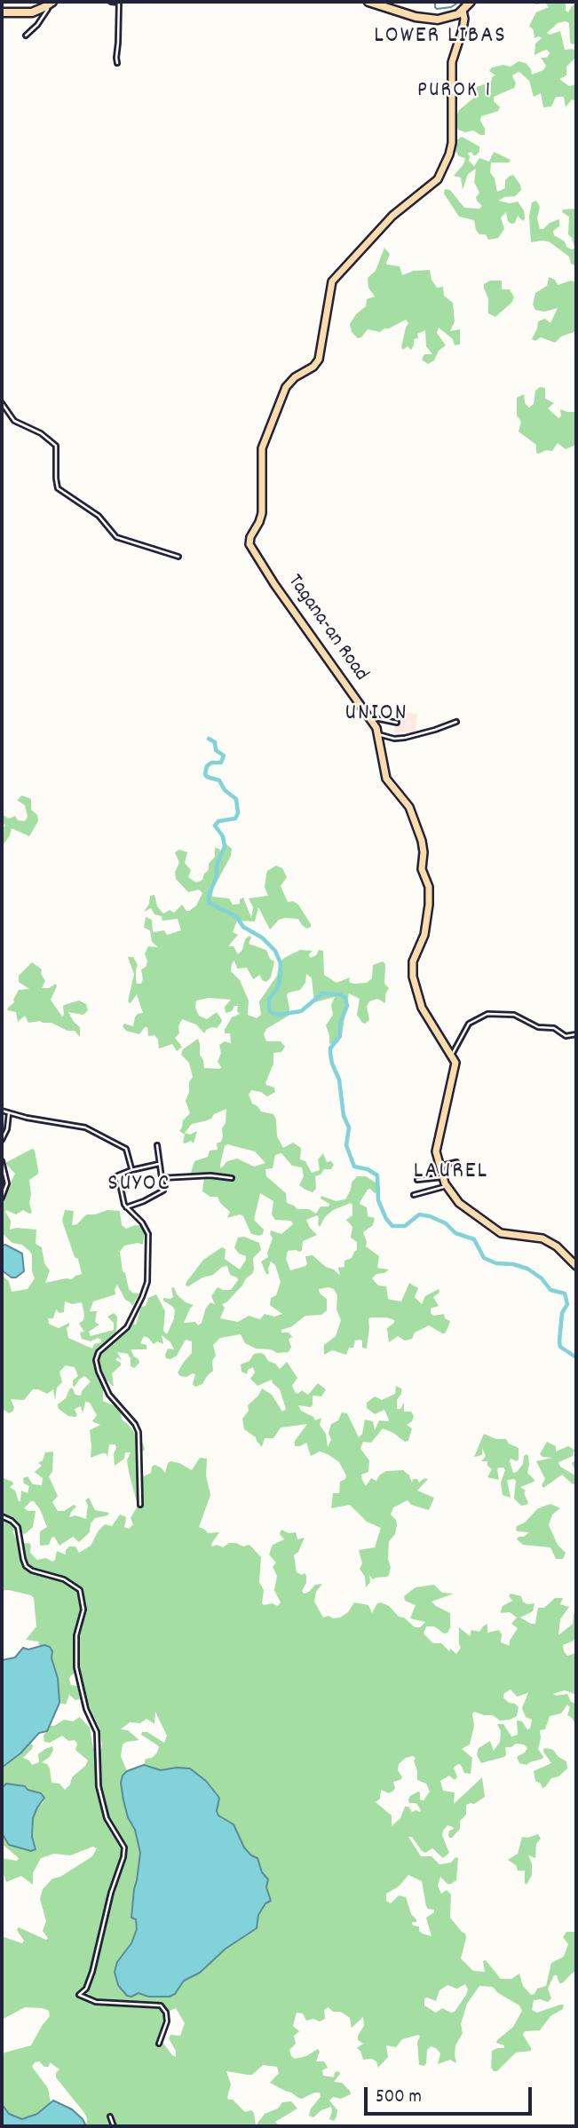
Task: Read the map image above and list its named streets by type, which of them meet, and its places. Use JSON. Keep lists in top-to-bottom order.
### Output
{
  "streets": {
    "main road": ["Tagana-an Road"]
  },
  "districts": [
    "LOWER LIBAS",
    "PUROK 1",
    "UNION",
    "LAUREL",
    "SUYOC"
  ],
  "scale_bar": "500 m"
}
